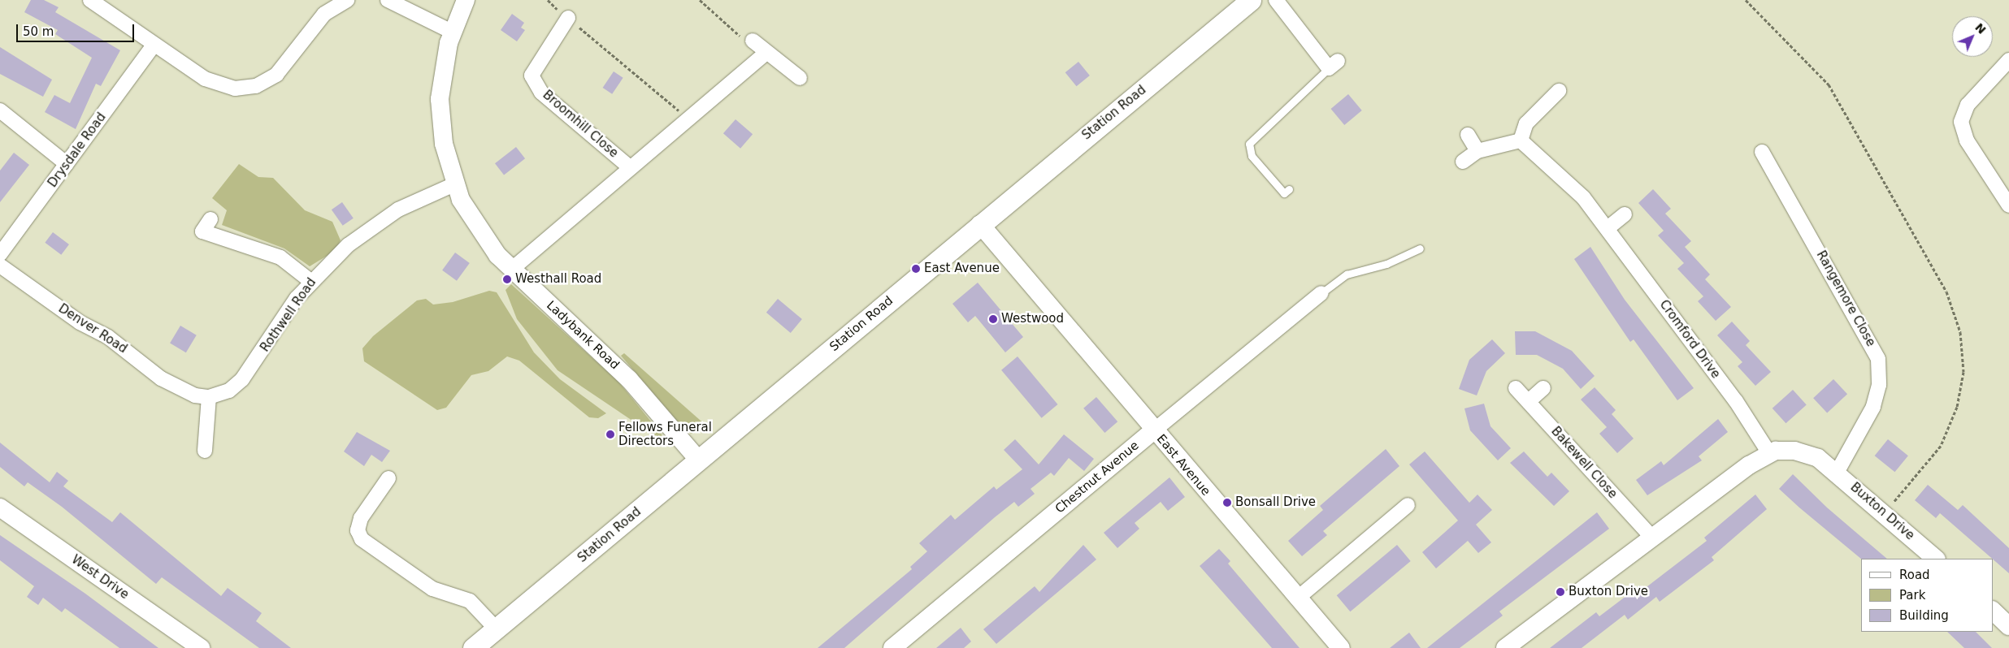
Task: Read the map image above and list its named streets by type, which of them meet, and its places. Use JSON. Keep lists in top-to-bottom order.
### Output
{
  "streets": {
    "main road": ["Station Road"],
    "street": [
      "Broomhill Close",
      "Drysdale Road",
      "Rangemore Close",
      "Rothwell Road",
      "Denver Road",
      "Ladybank Road",
      "Cromford Drive",
      "Bakewell Close",
      "East Avenue",
      "Chestnut Avenue",
      "Buxton Drive",
      "West Drive"
    ]
  },
  "crossings": [
    ["Station Road", "Ladybank Road"],
    ["Station Road", "East Avenue"],
    ["Rangemore Close", "Buxton Drive"],
    ["Rothwell Road", "Denver Road"],
    ["Rothwell Road", "Ladybank Road"],
    ["Cromford Drive", "Buxton Drive"],
    ["Bakewell Close", "Buxton Drive"],
    ["East Avenue", "Chestnut Avenue"]
  ],
  "places": [
    "East Avenue",
    "Westhall Road",
    "Westwood",
    "Fellows Funeral Directors",
    "Bonsall Drive",
    "Buxton Drive"
  ],
  "legend": ["Road", "Park", "Building"],
  "scale_bar": "50 m",
  "north": "top right"
}
